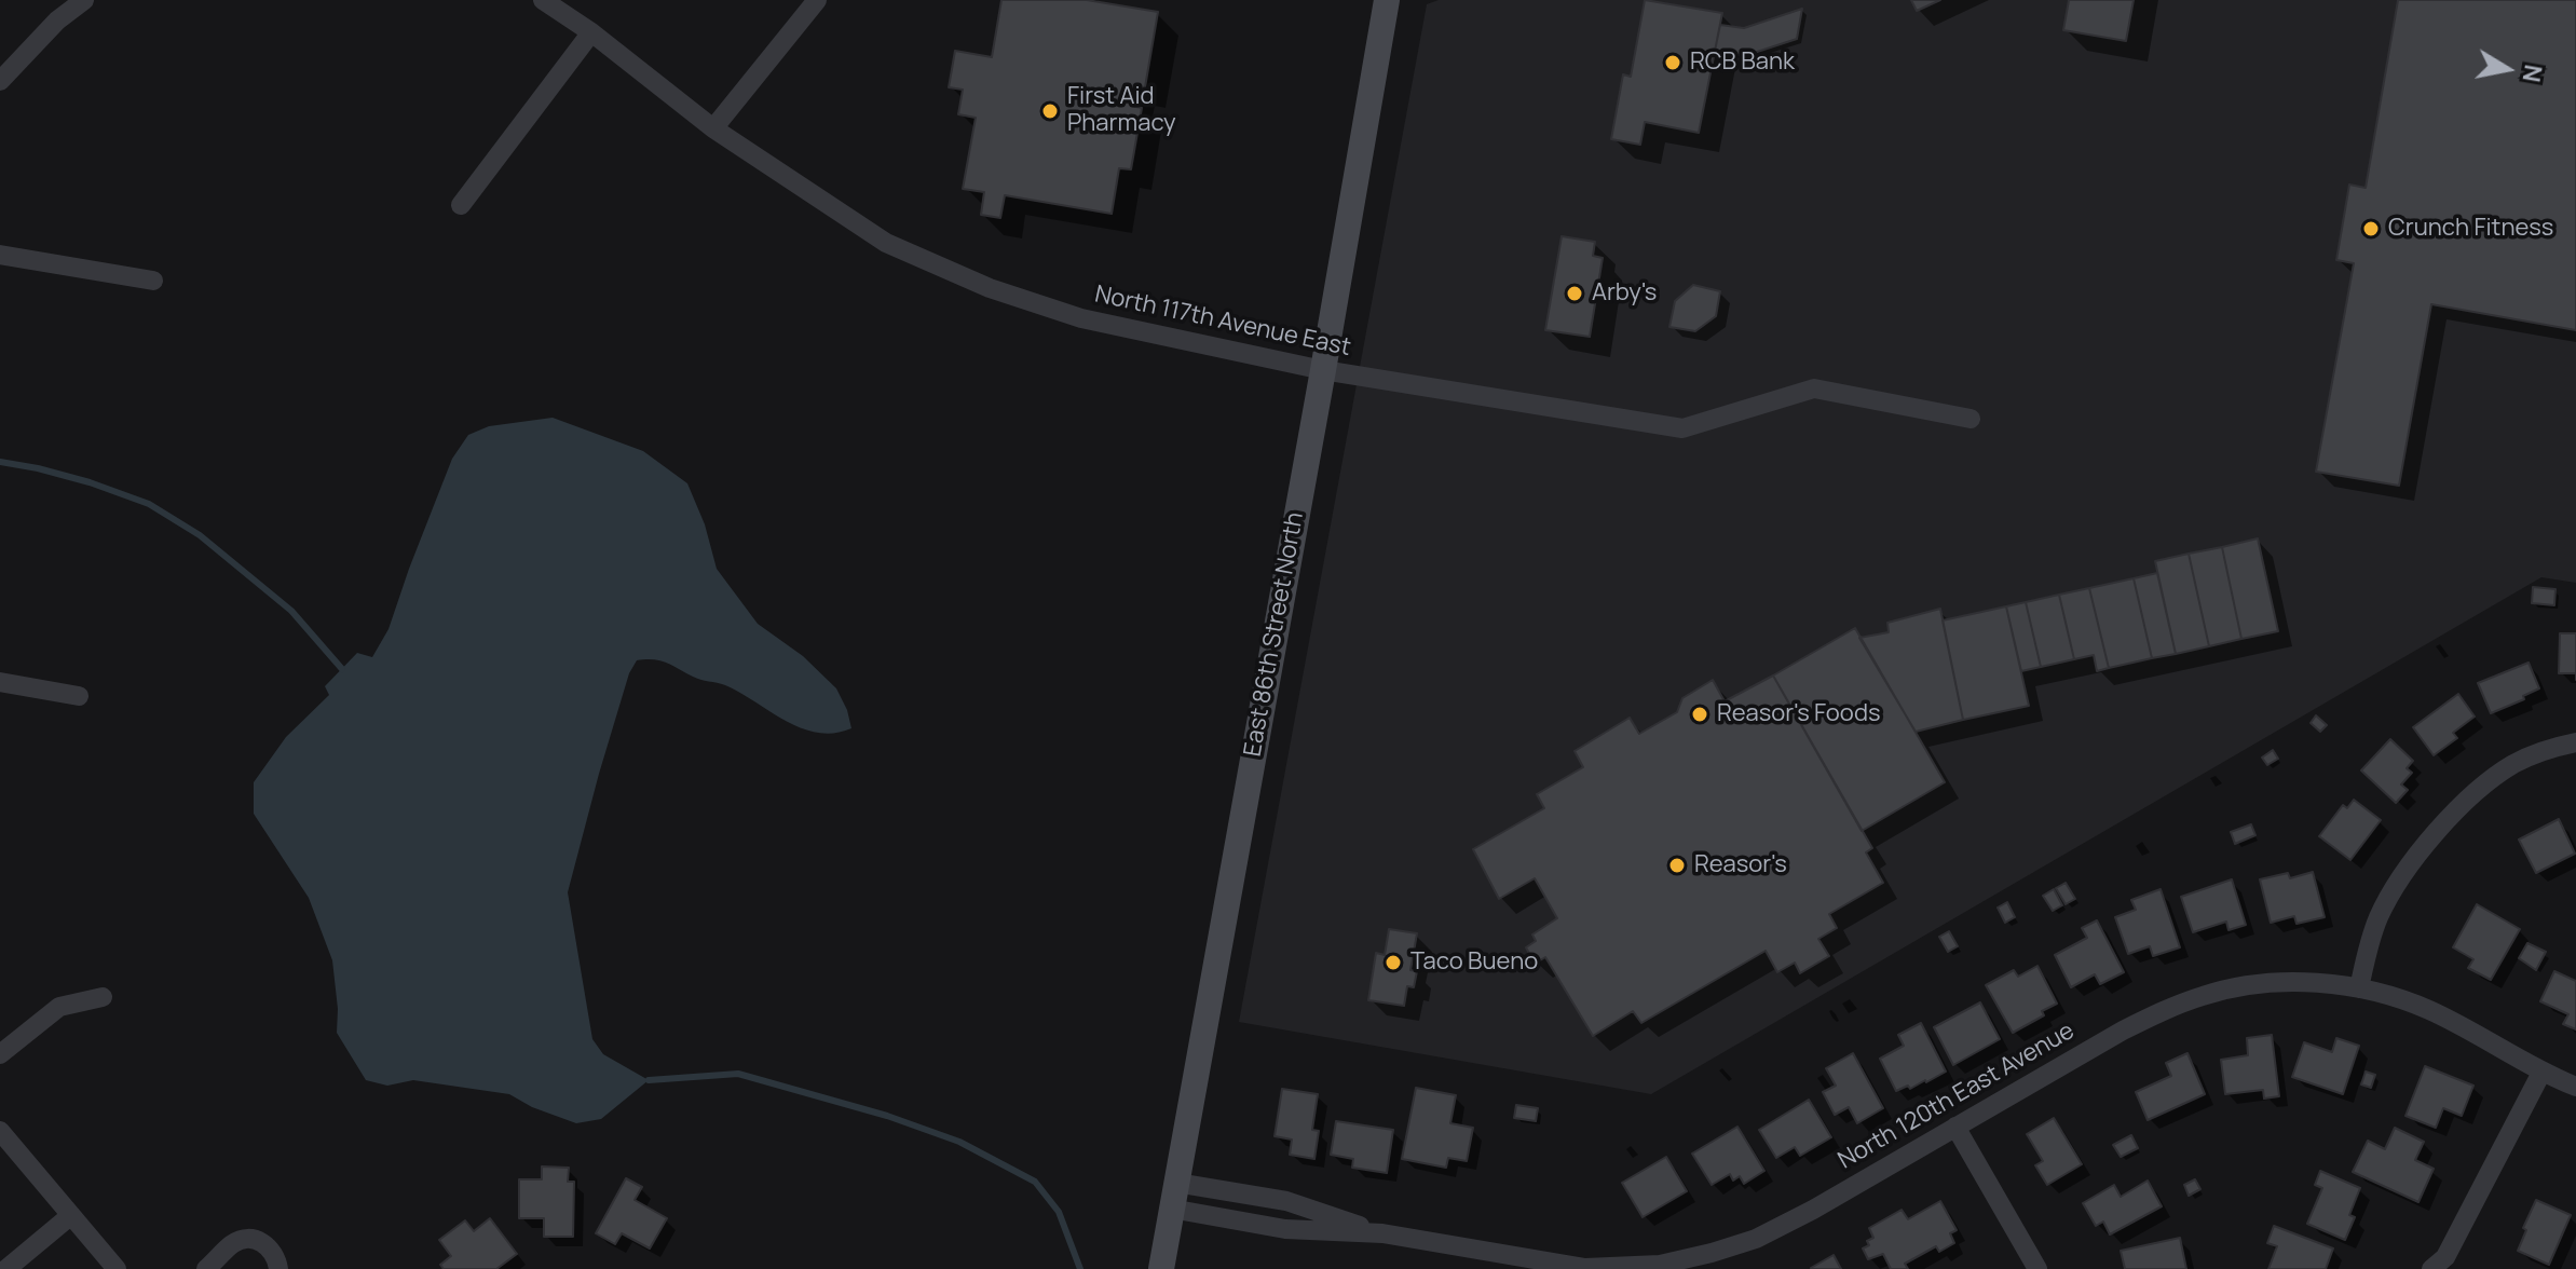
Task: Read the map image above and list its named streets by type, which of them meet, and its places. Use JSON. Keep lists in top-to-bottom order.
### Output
{
  "streets": {
    "main road": ["East 86th Street North"],
    "street": ["North 117th Avenue East", "North 120th East Avenue"]
  },
  "crossings": [
    ["North 117th Avenue East", "East 86th Street North"],
    ["East 86th Street North", "North 120th East Avenue"]
  ],
  "places": [
    "RCB Bank",
    "First Aid Pharmacy",
    "Crunch Fitness",
    "Arby's",
    "Reasor's Foods",
    "Reasor's",
    "Taco Bueno"
  ],
  "north": "right"
}
